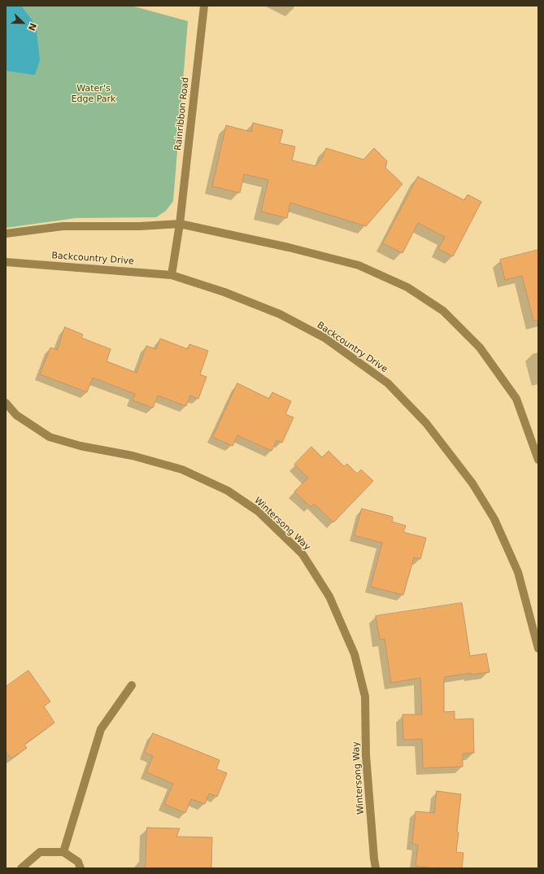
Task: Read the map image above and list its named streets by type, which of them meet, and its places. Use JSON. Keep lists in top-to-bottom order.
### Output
{
  "streets": {
    "street": ["Rainribbon Road", "Backcountry Drive", "Wintersong Way"]
  },
  "crossings": [
    ["Rainribbon Road", "Backcountry Drive"]
  ],
  "parks": ["Water's Edge Park"],
  "north": "bottom right"
}
